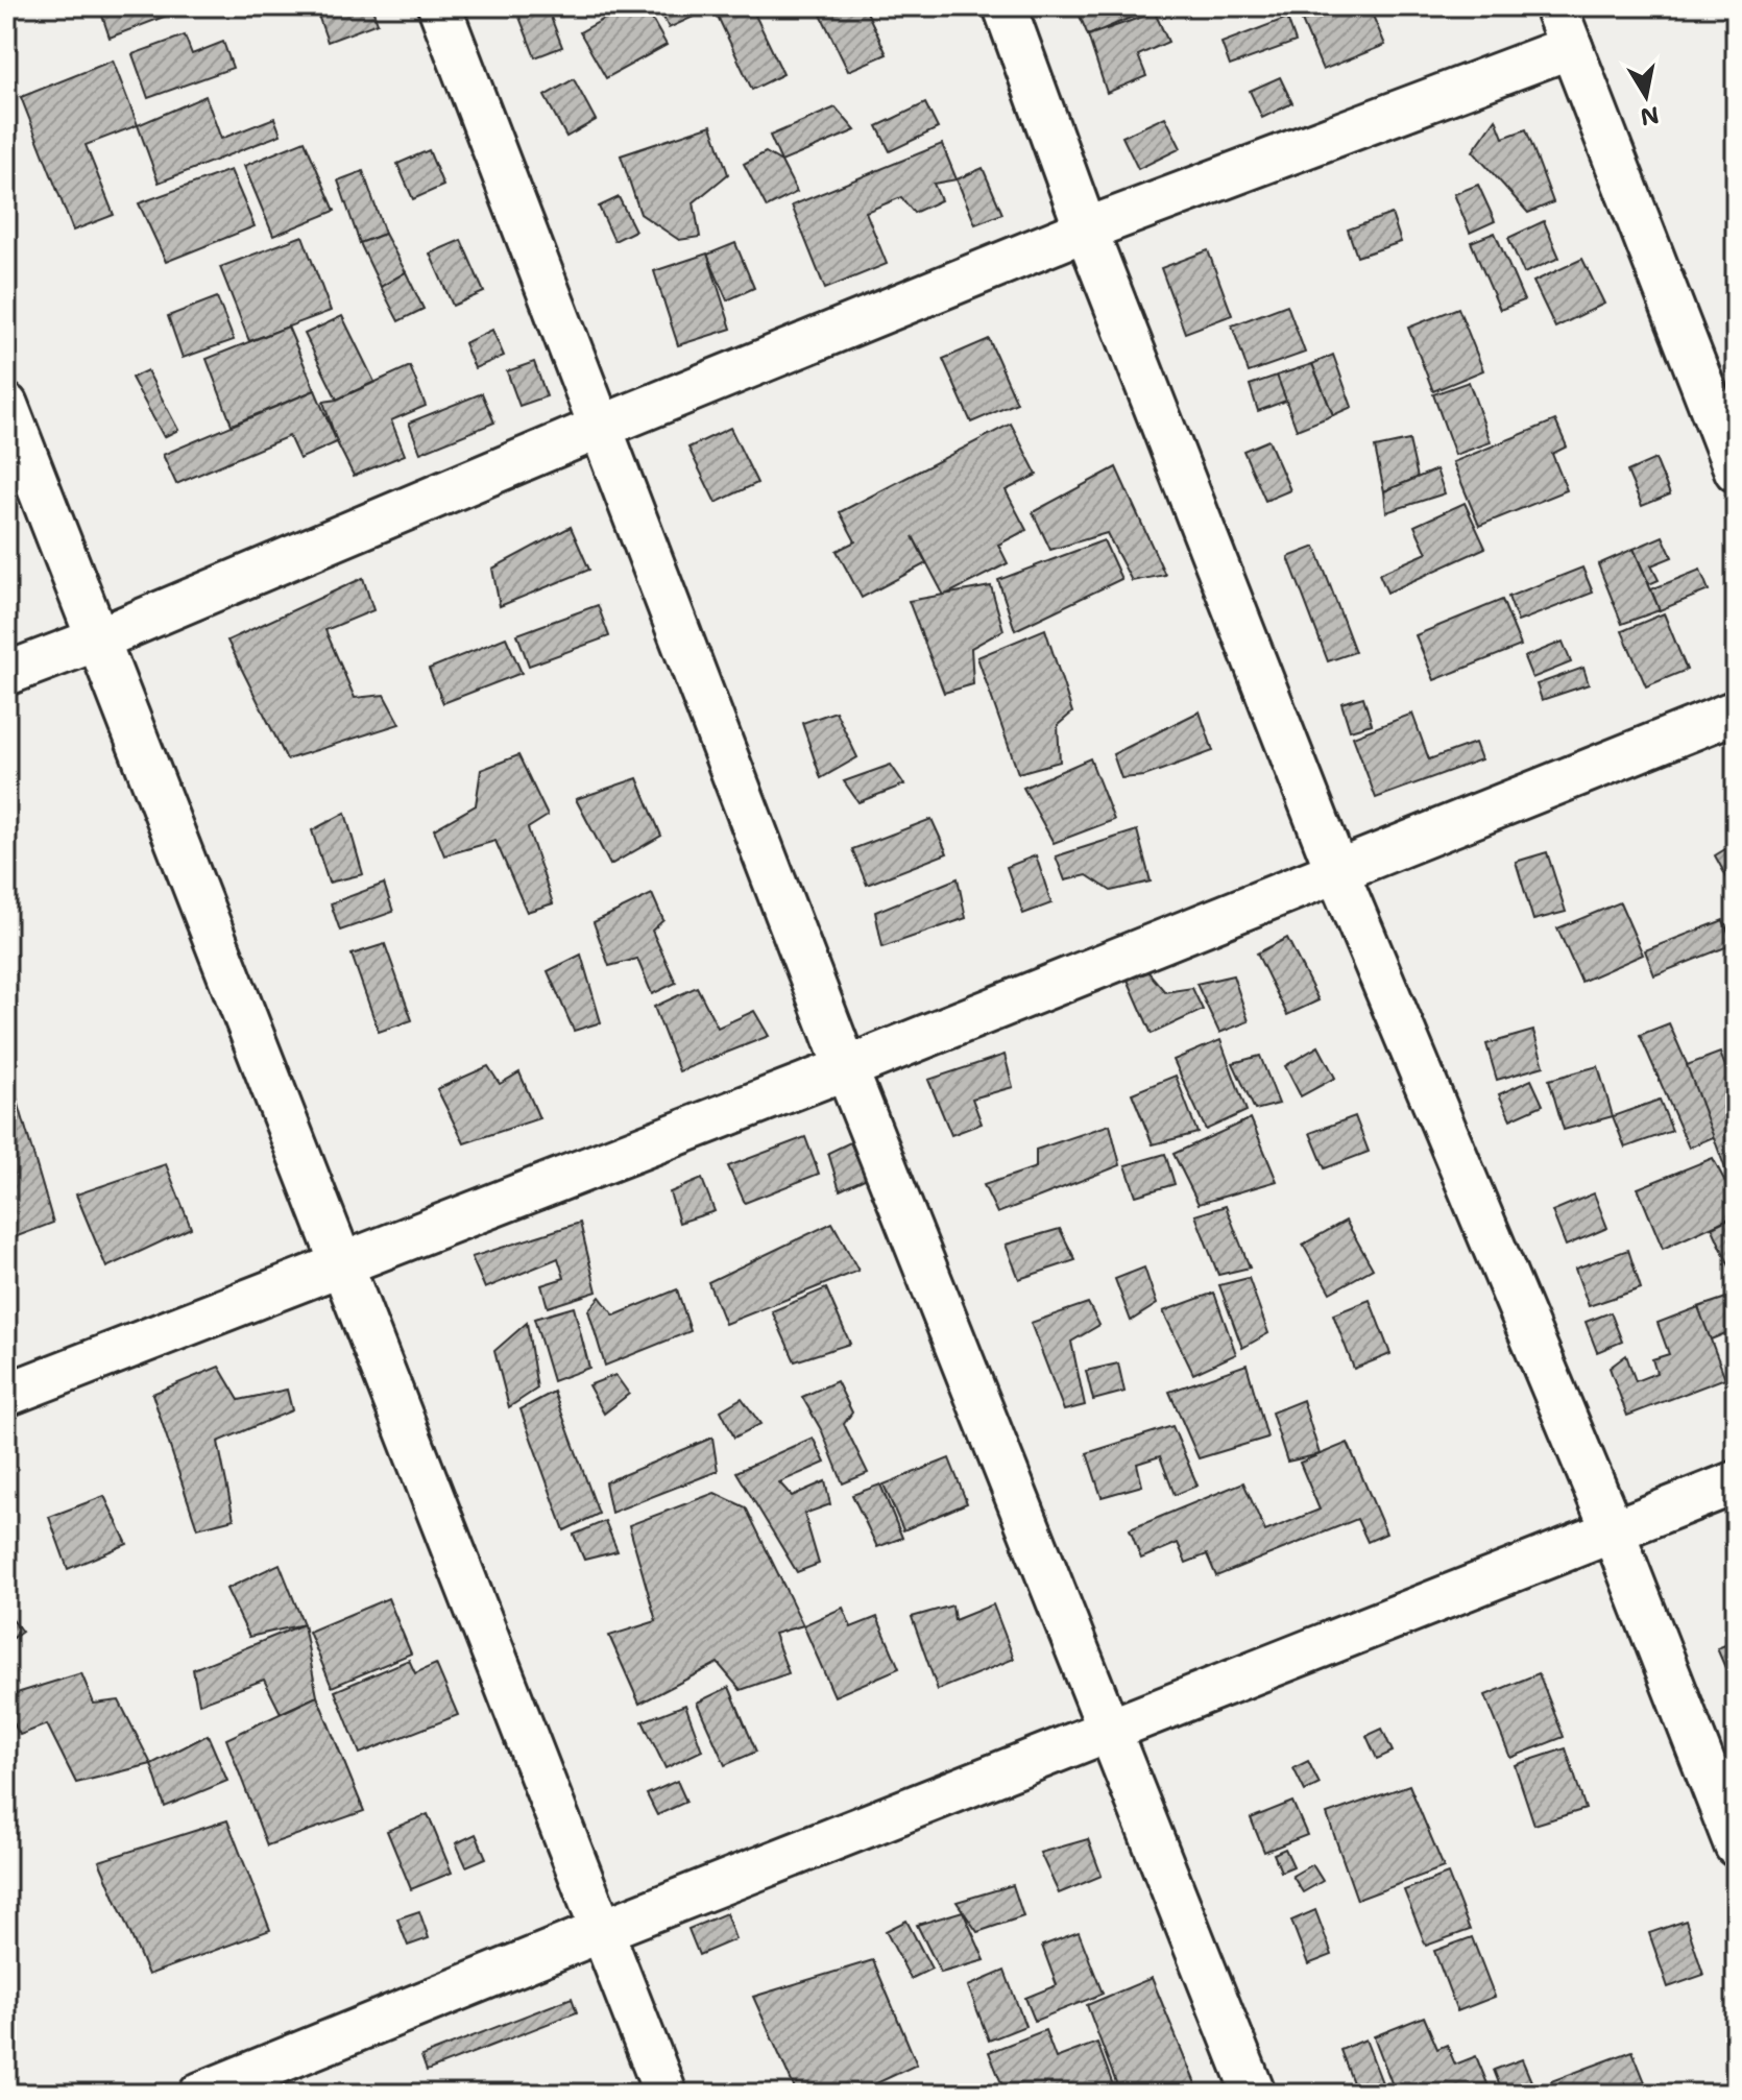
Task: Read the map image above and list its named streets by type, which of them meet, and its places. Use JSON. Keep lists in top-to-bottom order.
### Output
{
  "north": "bottom"
}
